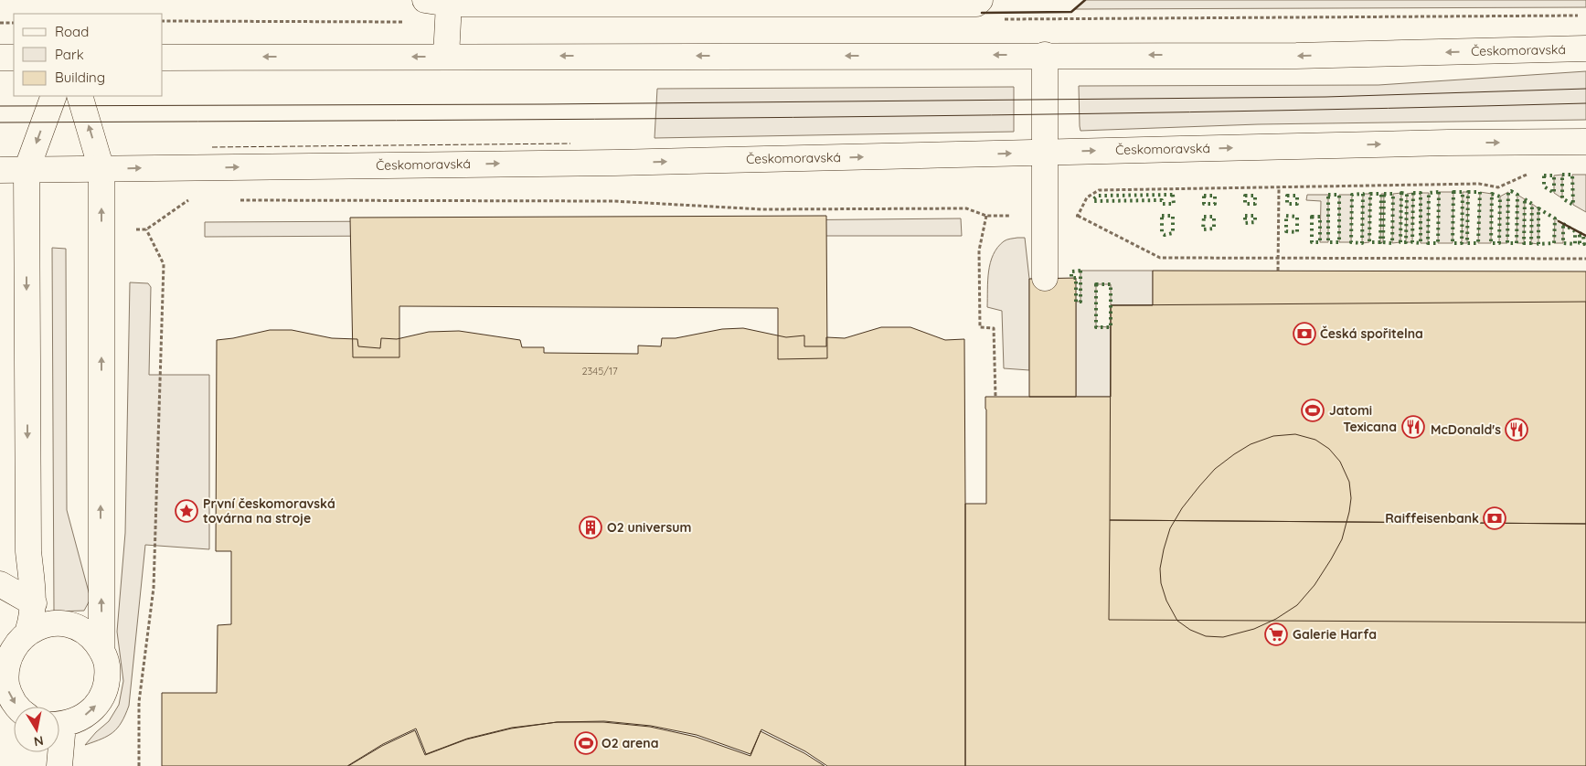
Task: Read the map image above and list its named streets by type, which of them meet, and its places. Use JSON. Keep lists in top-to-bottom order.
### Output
{
  "streets": {
    "main road": ["Českomoravská"]
  },
  "places": {
    "bank": ["Česká spořitelna", "Raiffeisenbank"],
    "sports": ["Jatomi", "O2 arena"],
    "restaurant": ["Texicana", "McDonald's"],
    "place": ["První českomoravská továrna na stroje"],
    "building": ["O2 universum"],
    "supermarket": ["Galerie Harfa"]
  },
  "house_numbers": ["2345/17"],
  "legend": ["Road", "Park", "Building"],
  "north": "bottom"
}
